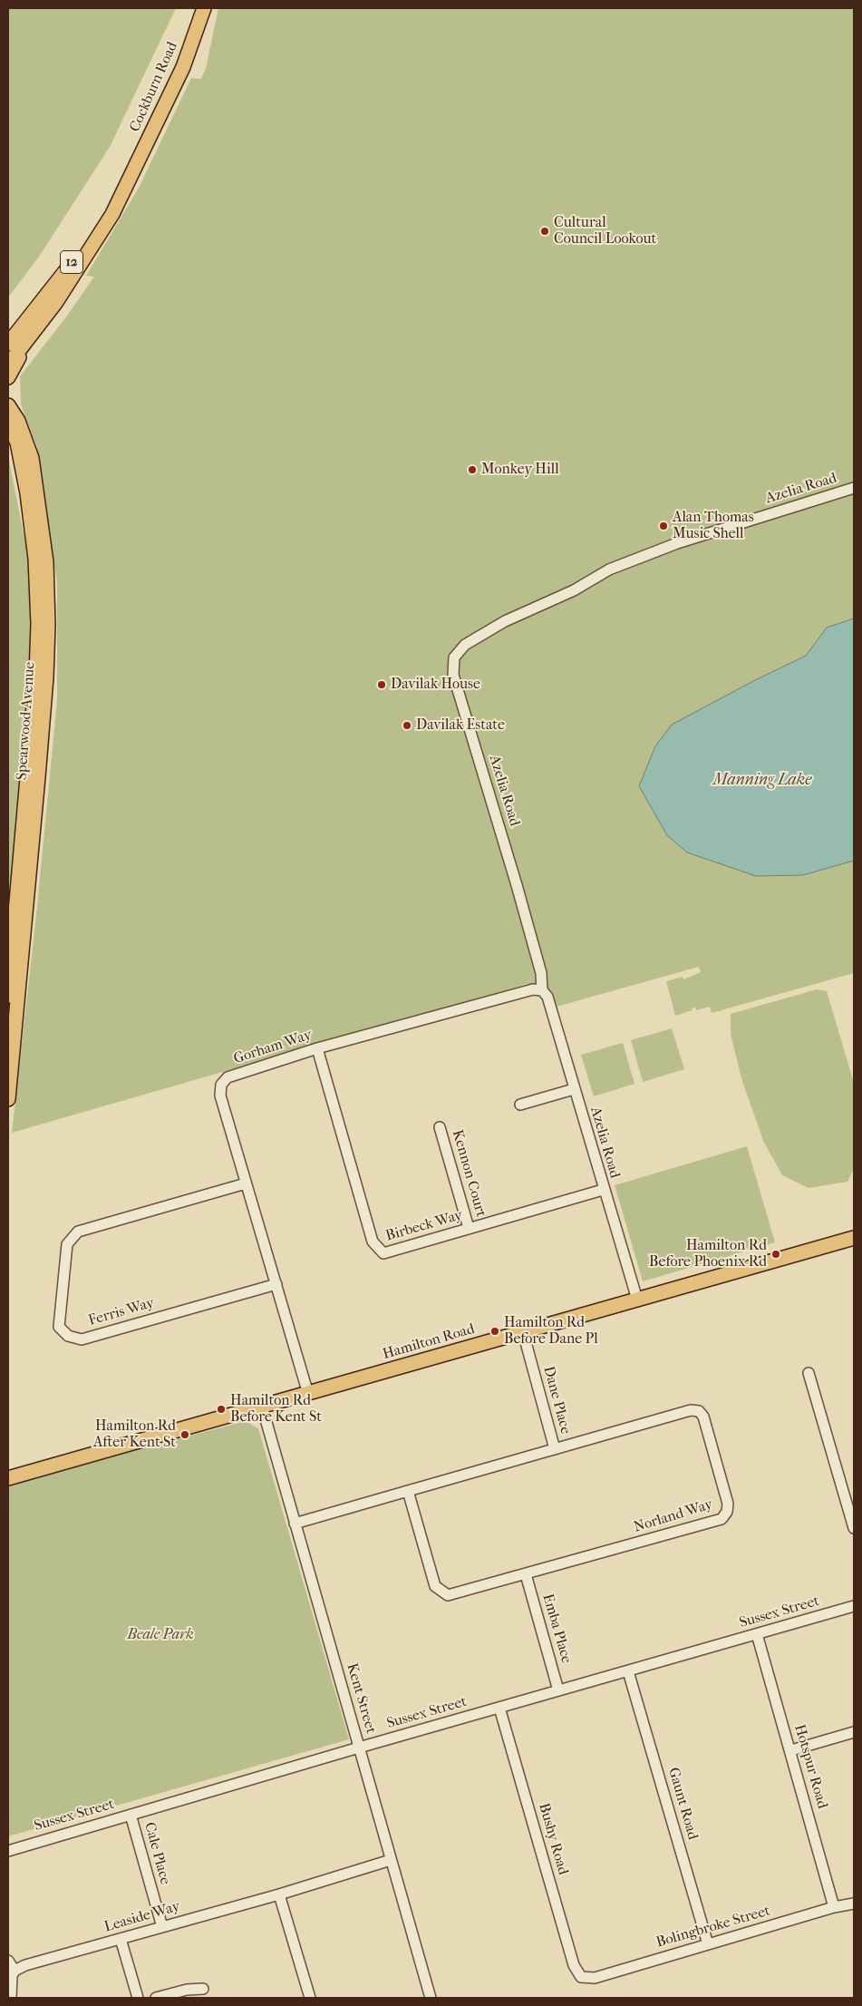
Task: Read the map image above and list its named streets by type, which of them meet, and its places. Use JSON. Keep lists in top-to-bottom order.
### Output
{
  "streets": {
    "main road": [
      "Cockburn Road",
      "12",
      "Spearwood Avenue",
      "Hamilton Road"
    ],
    "street": [
      "Azelia Road",
      "Gorham Way",
      "Kennon Court",
      "Birbeck Way",
      "Ferris Way",
      "Dane Place",
      "Norland Way",
      "Sussex Street",
      "Emba Place",
      "Kent Street",
      "Hotspur Road",
      "Gaunt Road",
      "Bushy Road",
      "Cale Place",
      "Leaside Way",
      "Bolingbroke Street"
    ]
  },
  "crossings": [
    ["Azelia Road", "Gorham Way"],
    ["Azelia Road", "Birbeck Way"],
    ["Azelia Road", "Hamilton Road"],
    ["Gorham Way", "Birbeck Way"],
    ["Gorham Way", "Ferris Way"],
    ["Gorham Way", "Hamilton Road"],
    ["Kennon Court", "Birbeck Way"],
    ["Hamilton Road", "Dane Place"],
    ["Hamilton Road", "Kent Street"],
    ["Dane Place", "Norland Way"],
    ["Norland Way", "Emba Place"],
    ["Norland Way", "Kent Street"],
    ["Sussex Street", "Emba Place"],
    ["Sussex Street", "Kent Street"],
    ["Sussex Street", "Hotspur Road"],
    ["Sussex Street", "Gaunt Road"],
    ["Sussex Street", "Bushy Road"],
    ["Sussex Street", "Cale Place"],
    ["Kent Street", "Leaside Way"],
    ["Hotspur Road", "Bolingbroke Street"],
    ["Gaunt Road", "Bolingbroke Street"],
    ["Bushy Road", "Bolingbroke Street"],
    ["Cale Place", "Leaside Way"]
  ],
  "water": ["Manning Lake"],
  "parks": ["Beale Park"],
  "places": [
    "Cultural Council Lookout",
    "Monkey Hill",
    "Alan Thomas Music Shell",
    "Davilak House",
    "Davilak Estate",
    "Hamilton Rd Before Phoenix Rd",
    "Hamilton Rd Before Dane Pl",
    "Hamilton Rd Before Kent St",
    "Hamilton Rd After Kent St"
  ]
}
